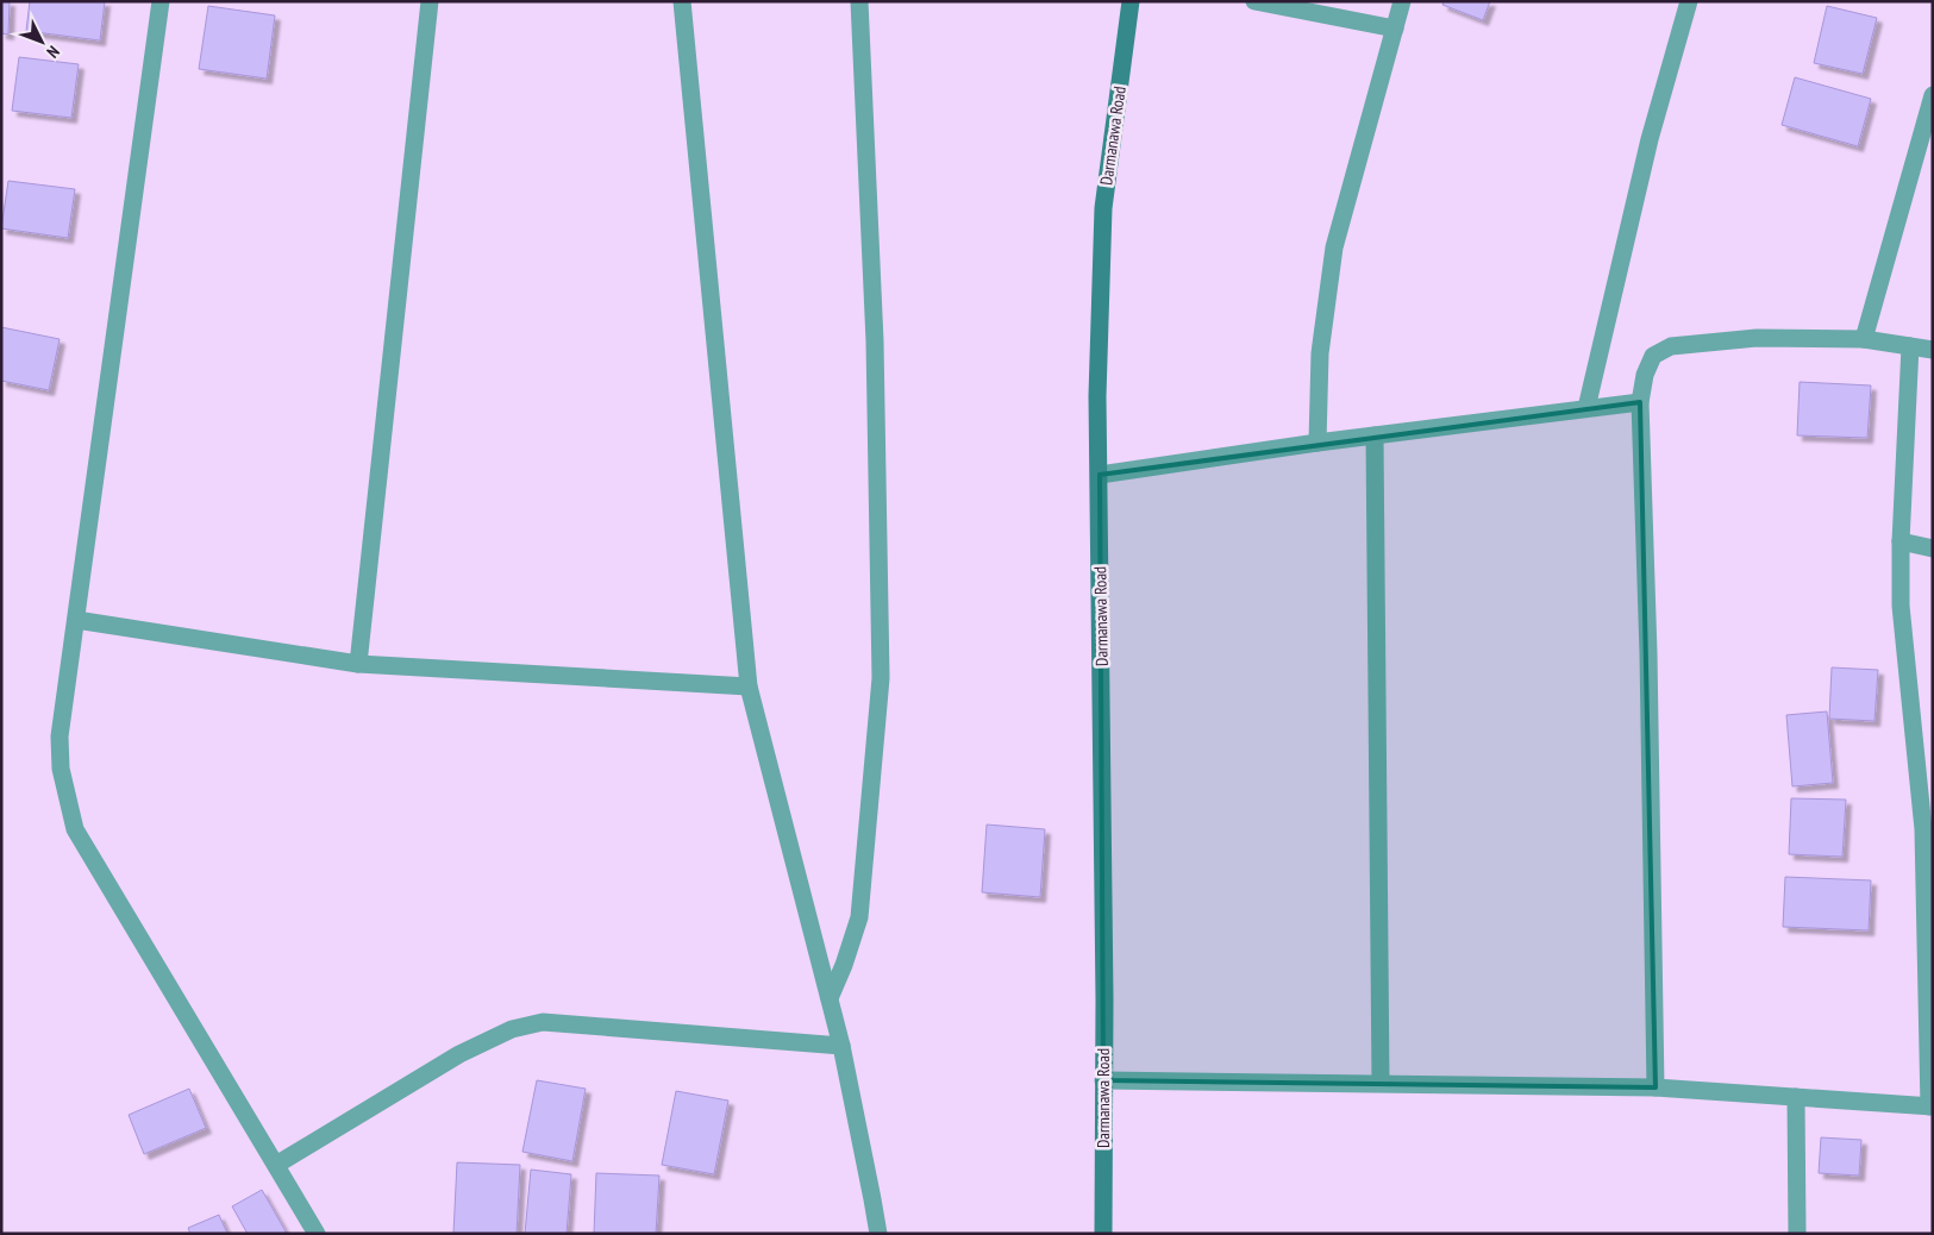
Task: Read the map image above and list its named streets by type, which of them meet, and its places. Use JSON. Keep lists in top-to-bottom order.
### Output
{
  "streets": {
    "street": ["Darmanawa Road"]
  },
  "north": "bottom right"
}
